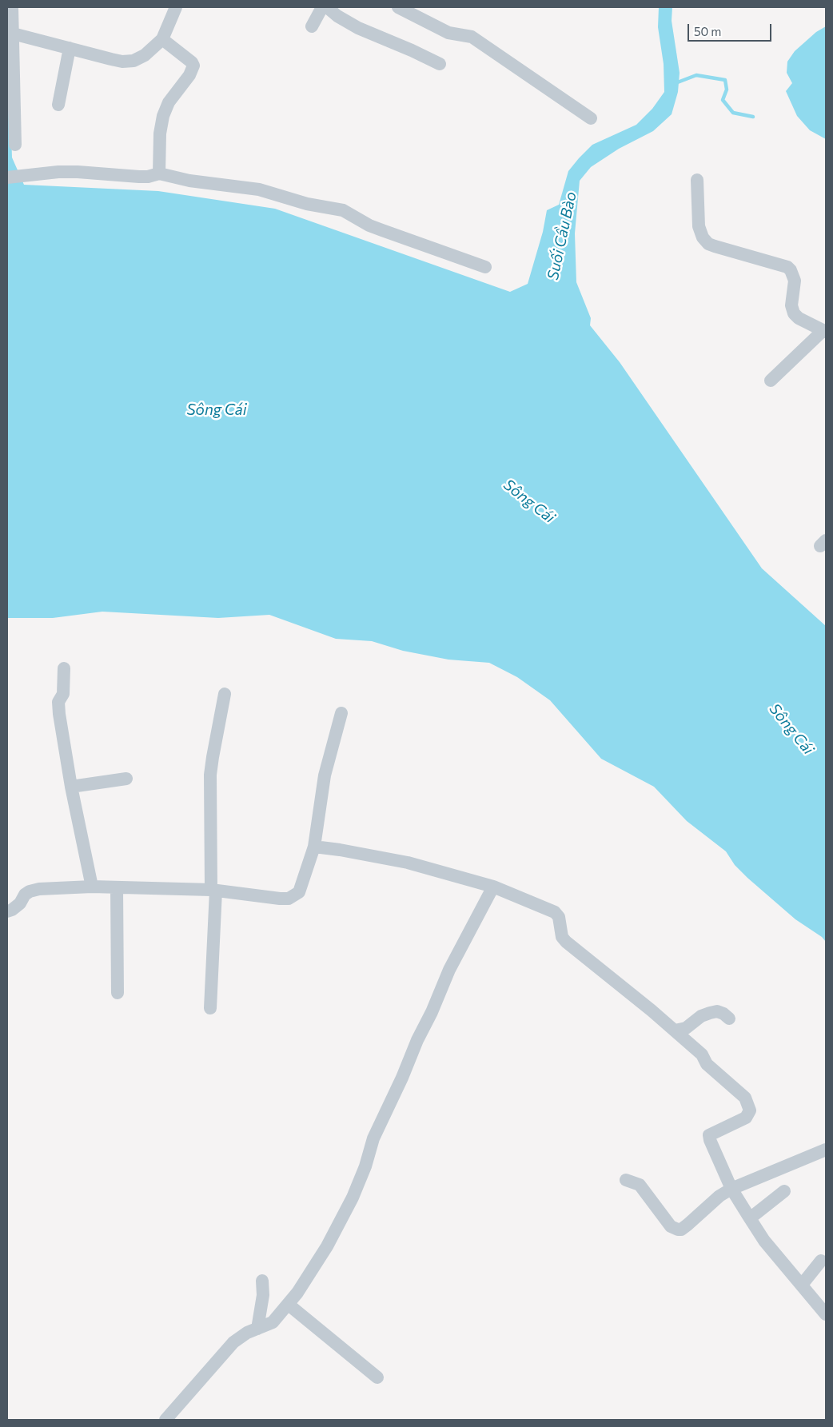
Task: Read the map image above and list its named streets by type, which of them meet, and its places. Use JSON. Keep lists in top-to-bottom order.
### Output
{
  "water": ["Suối Cầu Bào", "Sông Cái"],
  "scale_bar": "50 m"
}
